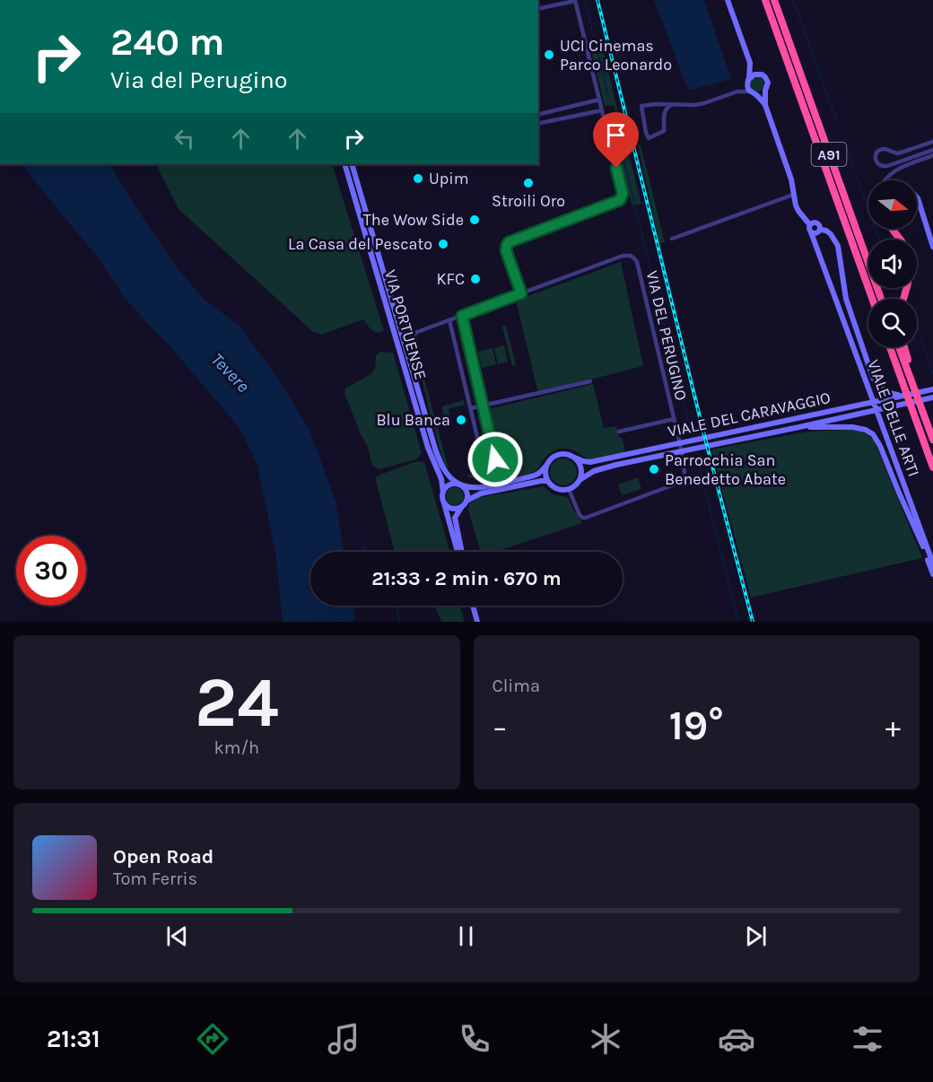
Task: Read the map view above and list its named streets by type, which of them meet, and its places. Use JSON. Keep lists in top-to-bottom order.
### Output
{
  "streets": {
    "highway": ["A91"],
    "street": [
      "VIA PORTUENSE",
      "VIA DEL PERUGINO",
      "VIALE DEL CARAVAGGIO",
      "VIALE DELLE ARTI"
    ]
  },
  "crossings": [
    ["VIA DEL PERUGINO", "VIALE DEL CARAVAGGIO"],
    ["VIALE DEL CARAVAGGIO", "VIALE DELLE ARTI"]
  ],
  "water": ["Tevere"],
  "places": [
    "UCI Cinemas Parco Leonardo",
    "Upim",
    "Stroili Oro",
    "The Wow Side",
    "La Casa del Pescato",
    "KFC",
    "Blu Banca",
    "Parrocchia San Benedetto Abate"
  ],
  "north": "right",
  "page": {
    "turn": ["240 m", "Via del Perugino"],
    "limit": "30",
    "trip": "21:33 · 2 min · 670 m",
    "tile": [
      ["24", "km/h"],
      "Clima"
    ],
    "heat": ["−", "19°", "+"],
    "song": ["Open Road", "Tom Ferris"],
    "tabs": "21:31"
  }
}
